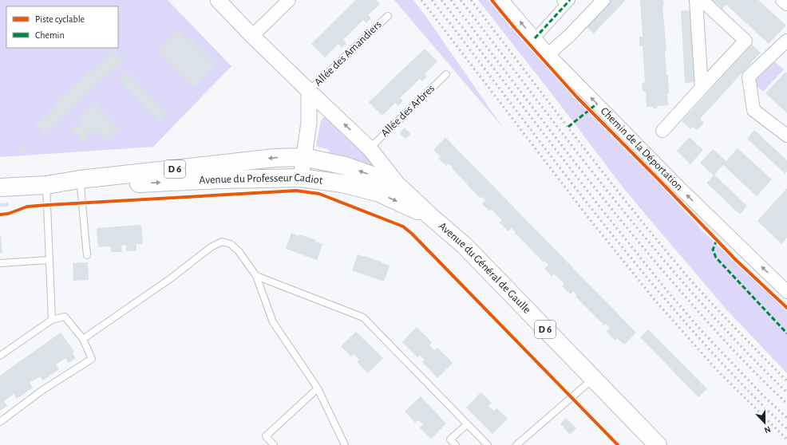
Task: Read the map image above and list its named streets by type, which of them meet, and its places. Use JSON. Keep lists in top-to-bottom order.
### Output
{
  "streets": {
    "main road": ["D 6", "Avenue du Professeur Cadiot", "Avenue du Général de Gaulle"],
    "street": ["Chemin de la Déportation"],
    "lane": ["Allée des Amandiers", "Allée des Arbres"]
  },
  "crossings": [
    ["Allée des Amandiers", "Avenue du Général de Gaulle"],
    ["Allée des Arbres", "Avenue du Général de Gaulle"],
    ["Avenue du Professeur Cadiot", "Avenue du Général de Gaulle"]
  ],
  "one_way": ["Chemin de la Déportation"],
  "legend": ["Piste cyclable", "Chemin"],
  "north": "bottom"
}
